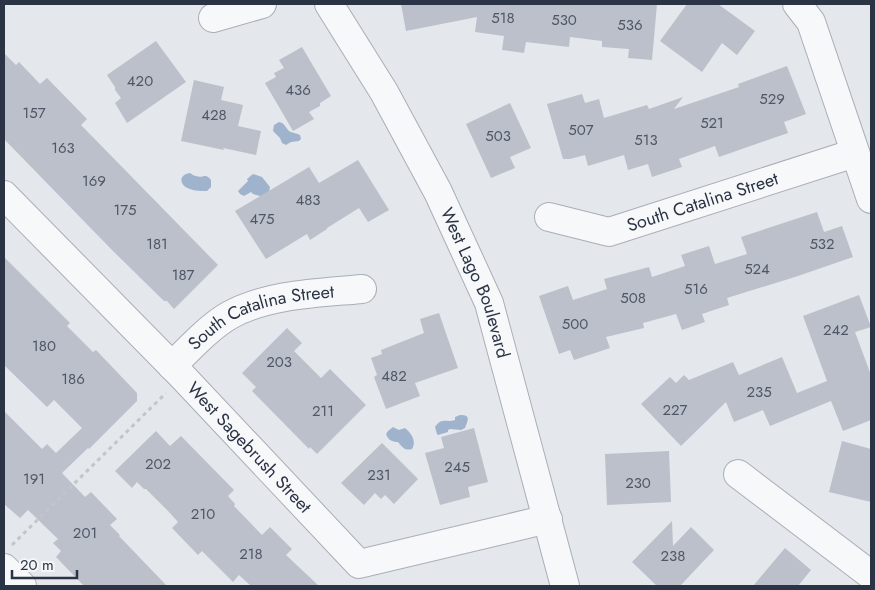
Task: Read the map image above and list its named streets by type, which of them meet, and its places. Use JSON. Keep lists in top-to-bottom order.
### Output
{
  "streets": {
    "street": ["South Catalina Street", "West Lago Boulevard", "West Sagebrush Street"]
  },
  "crossings": [
    ["South Catalina Street", "West Sagebrush Street"],
    ["West Lago Boulevard", "West Sagebrush Street"]
  ],
  "house_numbers": [
    "518",
    "530",
    "536",
    "420",
    "436",
    "529",
    "157",
    "428",
    "521",
    "507",
    "503",
    "513",
    "163",
    "169",
    "483",
    "175",
    "475",
    "181",
    "532",
    "524",
    "187",
    "516",
    "508",
    "500",
    "242",
    "180",
    "203",
    "482",
    "186",
    "235",
    "227",
    "211",
    "202",
    "245",
    "231",
    "191",
    "230",
    "210",
    "201",
    "218",
    "238"
  ],
  "scale_bar": "20 m"
}
